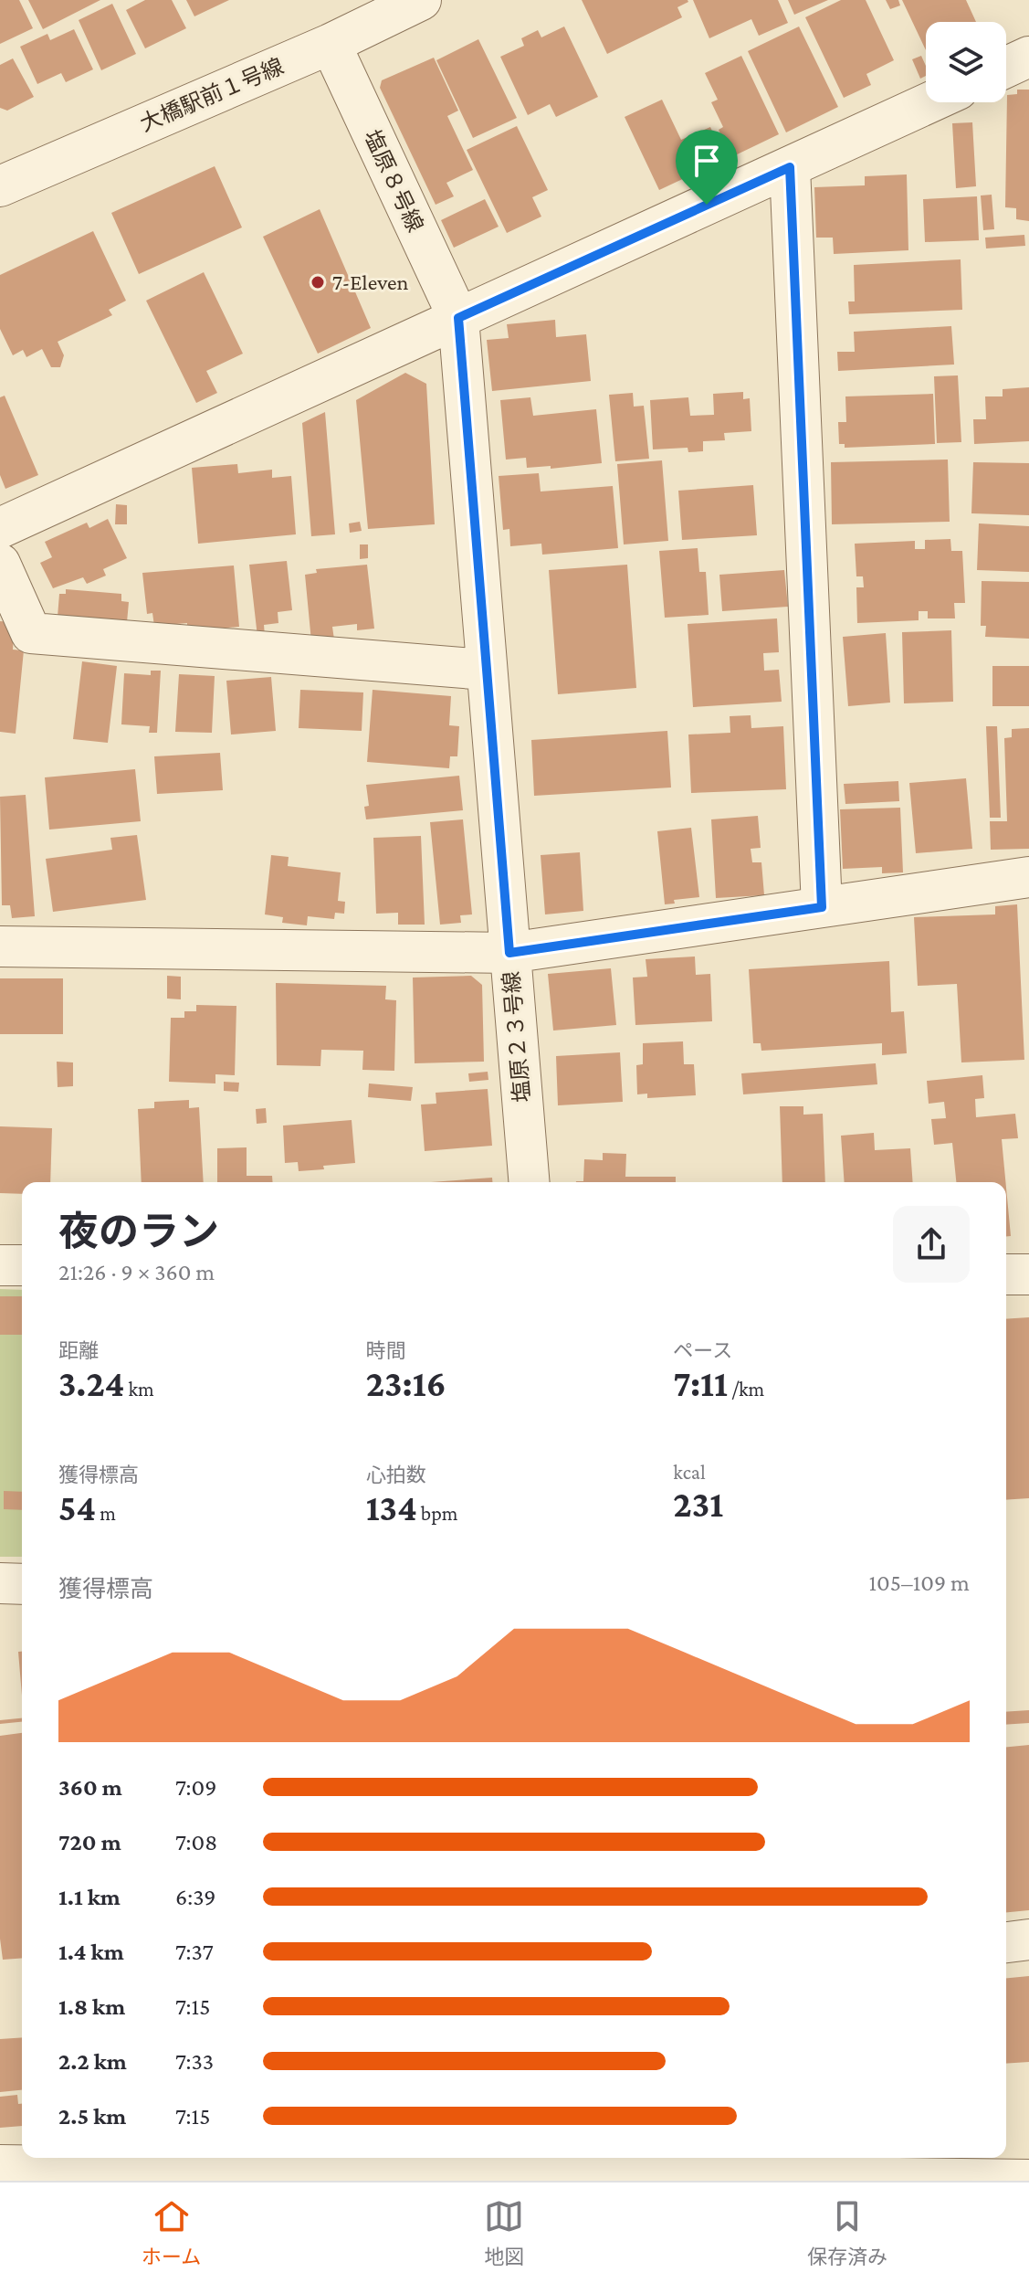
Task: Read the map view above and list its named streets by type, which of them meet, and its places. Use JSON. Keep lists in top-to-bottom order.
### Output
{
  "streets": {
    "street": ["大橋駅前１号線", "塩原８号線", "塩原２３号線"]
  },
  "crossings": [
    ["大橋駅前１号線", "塩原８号線"],
    ["塩原８号線", "塩原２３号線"]
  ],
  "places": ["7-Eleven"],
  "page": {
    "heading": ["夜のラン", "21:26 · 9 × 360 m"],
    "stats": [
      ["距離", "3.24 km"],
      ["時間", "23:16"],
      ["ペース", "7:11 /km"],
      ["獲得標高", "54 m"],
      ["心拍数", "134 bpm"],
      ["kcal", "231"]
    ],
    "chart": ["獲得標高", "105–109 m"],
    "list": [
      {
        "name": "360 m",
        "note": "7:09"
      },
      {
        "name": "720 m",
        "note": "7:08"
      },
      {
        "name": "1.1 km",
        "note": "6:39"
      },
      {
        "name": "1.4 km",
        "note": "7:37"
      },
      {
        "name": "1.8 km",
        "note": "7:15"
      },
      {
        "name": "2.2 km",
        "note": "7:33"
      },
      {
        "name": "2.5 km",
        "note": "7:15"
      }
    ],
    "tabs": ["ホーム", "地図", "保存済み"]
  }
}
